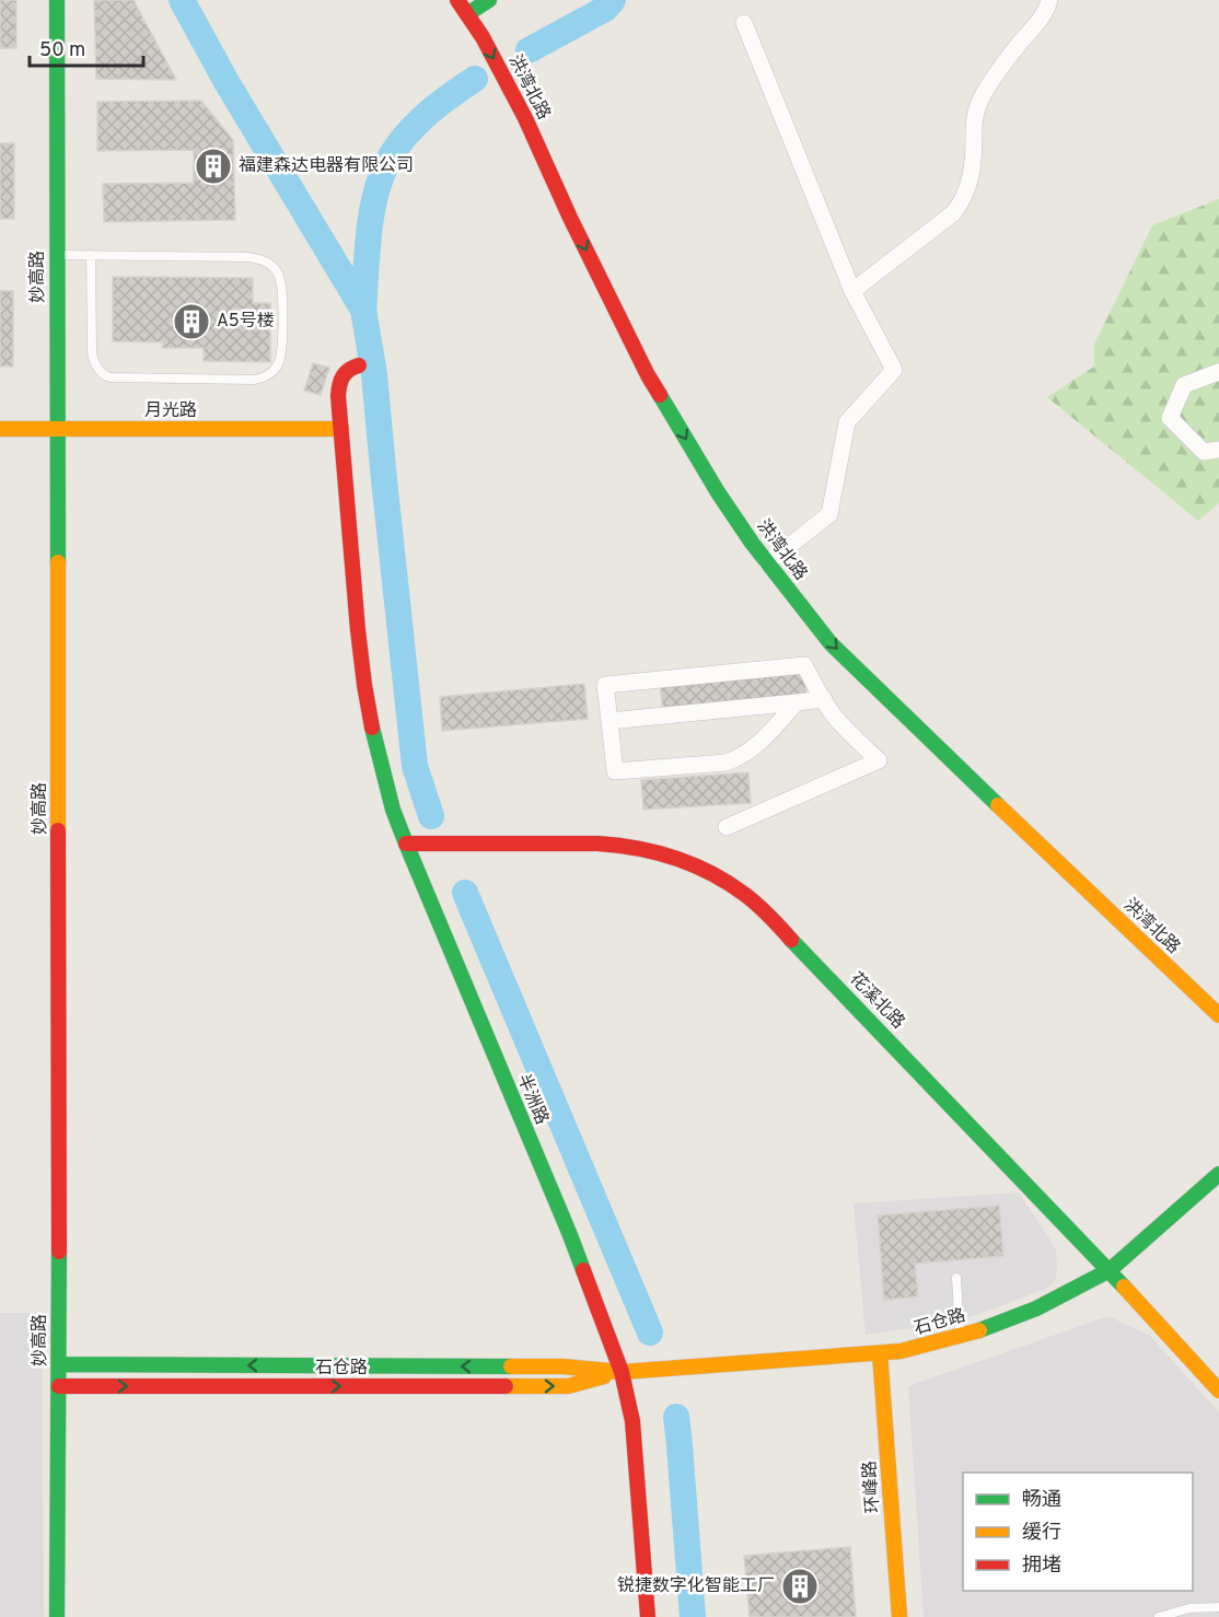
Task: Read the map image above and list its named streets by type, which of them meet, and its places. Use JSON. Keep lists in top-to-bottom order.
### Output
{
  "streets": {
    "street": [
      "洪湾北路",
      "妙高路",
      "月光路",
      "花溪北路",
      "半洲路",
      "石仓路",
      "环峰路"
    ]
  },
  "crossings": [
    ["妙高路", "月光路"],
    ["妙高路", "石仓路"],
    ["月光路", "半洲路"],
    ["花溪北路", "半洲路"],
    ["花溪北路", "石仓路"],
    ["半洲路", "石仓路"],
    ["石仓路", "环峰路"]
  ],
  "places": {
    "building": ["福建森达电器有限公司", "A5号楼", "锐捷数字化智能工厂"]
  },
  "legend": ["畅通", "缓行", "拥堵"],
  "scale_bar": "50 m"
}
